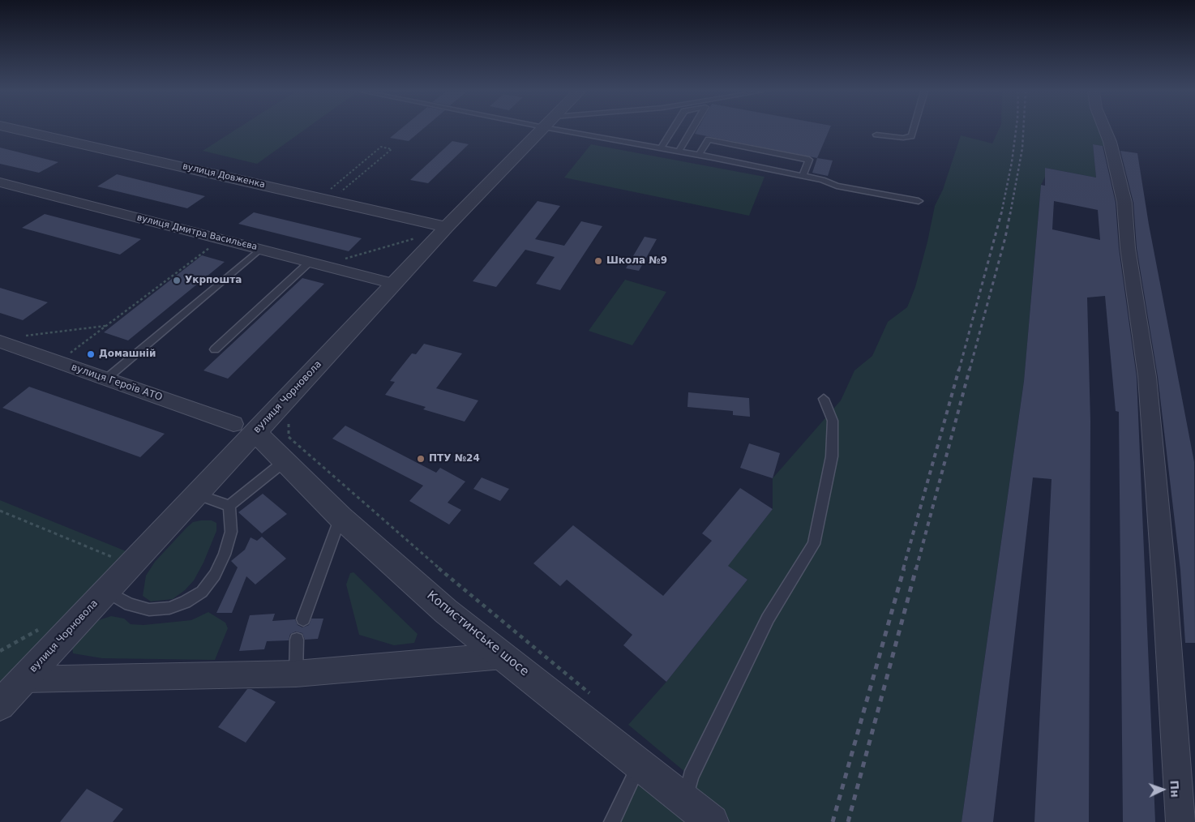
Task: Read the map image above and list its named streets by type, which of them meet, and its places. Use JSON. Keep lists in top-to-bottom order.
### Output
{
  "streets": {
    "street": [
      "вулиця Довженка",
      "вулиця Дмитра Васильєва",
      "вулиця Героїв АТО",
      "вулиця Чорновола",
      "Копистинське шосе"
    ]
  },
  "crossings": [
    ["вулиця Довженка", "вулиця Чорновола"],
    ["вулиця Дмитра Васильєва", "вулиця Чорновола"],
    ["вулиця Героїв АТО", "вулиця Чорновола"],
    ["вулиця Героїв АТО", "Копистинське шосе"],
    ["вулиця Чорновола", "Копистинське шосе"]
  ],
  "places": [
    "Школа №9",
    "Укрпошта",
    "Домашній",
    "ПТУ №24"
  ],
  "north": "right"
}
